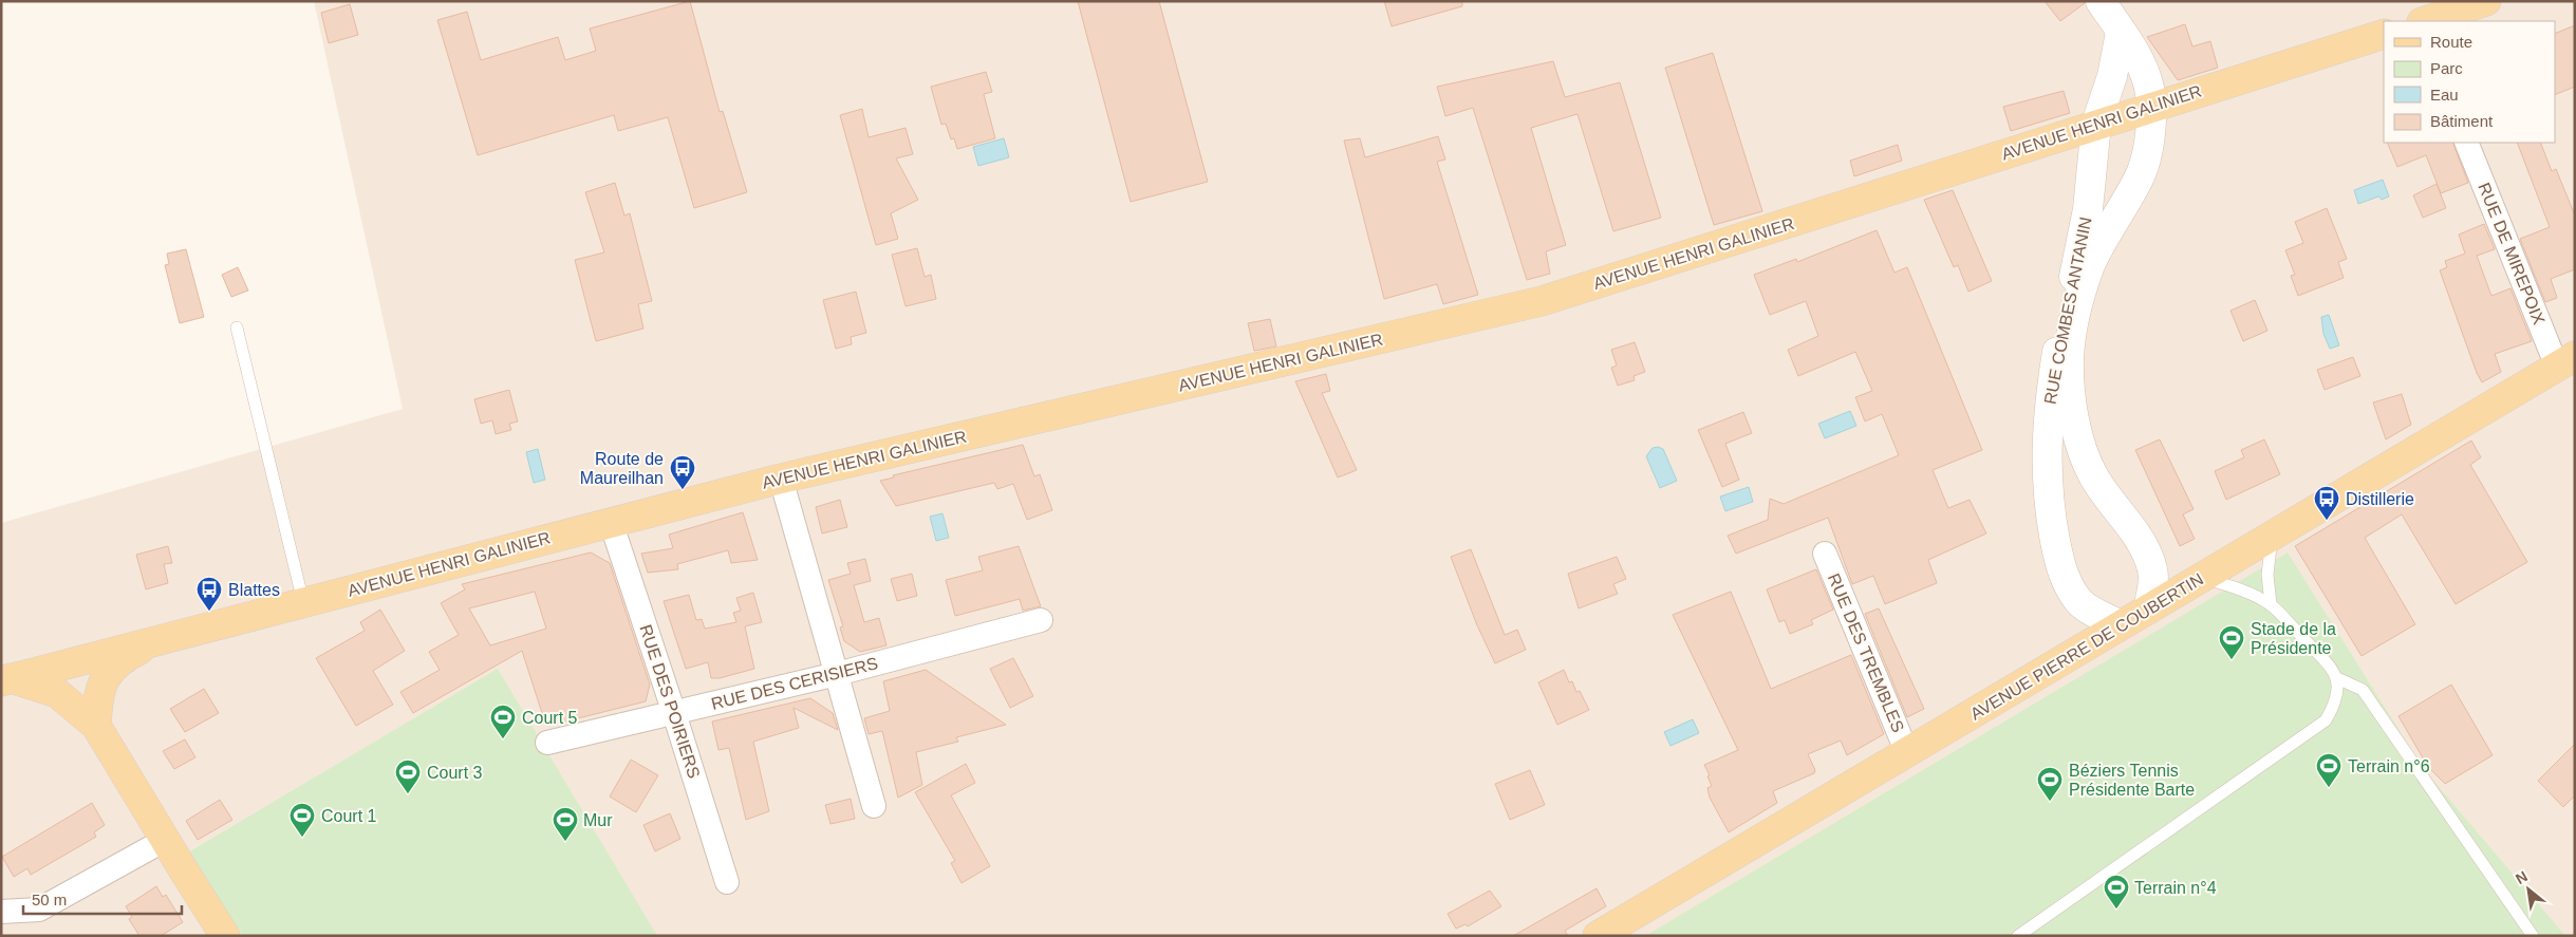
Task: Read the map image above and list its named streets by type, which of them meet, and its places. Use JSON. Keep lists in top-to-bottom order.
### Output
{
  "streets": {
    "main road": ["AVENUE HENRI GALINIER", "RUE COMBES ANTANIN", "AVENUE PIERRE DE COUBERTIN"],
    "street": [
      "RUE DE MIREPOIX",
      "RUE DES TREMBLES",
      "RUE DES CERISIERS",
      "RUE DES POIRIERS"
    ]
  },
  "crossings": [
    ["AVENUE HENRI GALINIER", "RUE COMBES ANTANIN"],
    ["AVENUE HENRI GALINIER", "RUE DES POIRIERS"],
    ["RUE DE MIREPOIX", "AVENUE PIERRE DE COUBERTIN"],
    ["RUE COMBES ANTANIN", "AVENUE PIERRE DE COUBERTIN"],
    ["AVENUE PIERRE DE COUBERTIN", "RUE DES TREMBLES"],
    ["RUE DES CERISIERS", "RUE DES POIRIERS"]
  ],
  "places": {
    "bus stop": ["Route de Maureilhan", "Distillerie", "Blattes"],
    "sports": [
      "Stade de la Présidente",
      "Court 5",
      "Terrain n°6",
      "Court 3",
      "Béziers Tennis Présidente Barte",
      "Court 1",
      "Mur",
      "Terrain n°4"
    ]
  },
  "legend": [
    "Route",
    "Parc",
    "Eau",
    "Bâtiment"
  ],
  "scale_bar": "50 m",
  "north": "top left"
}
